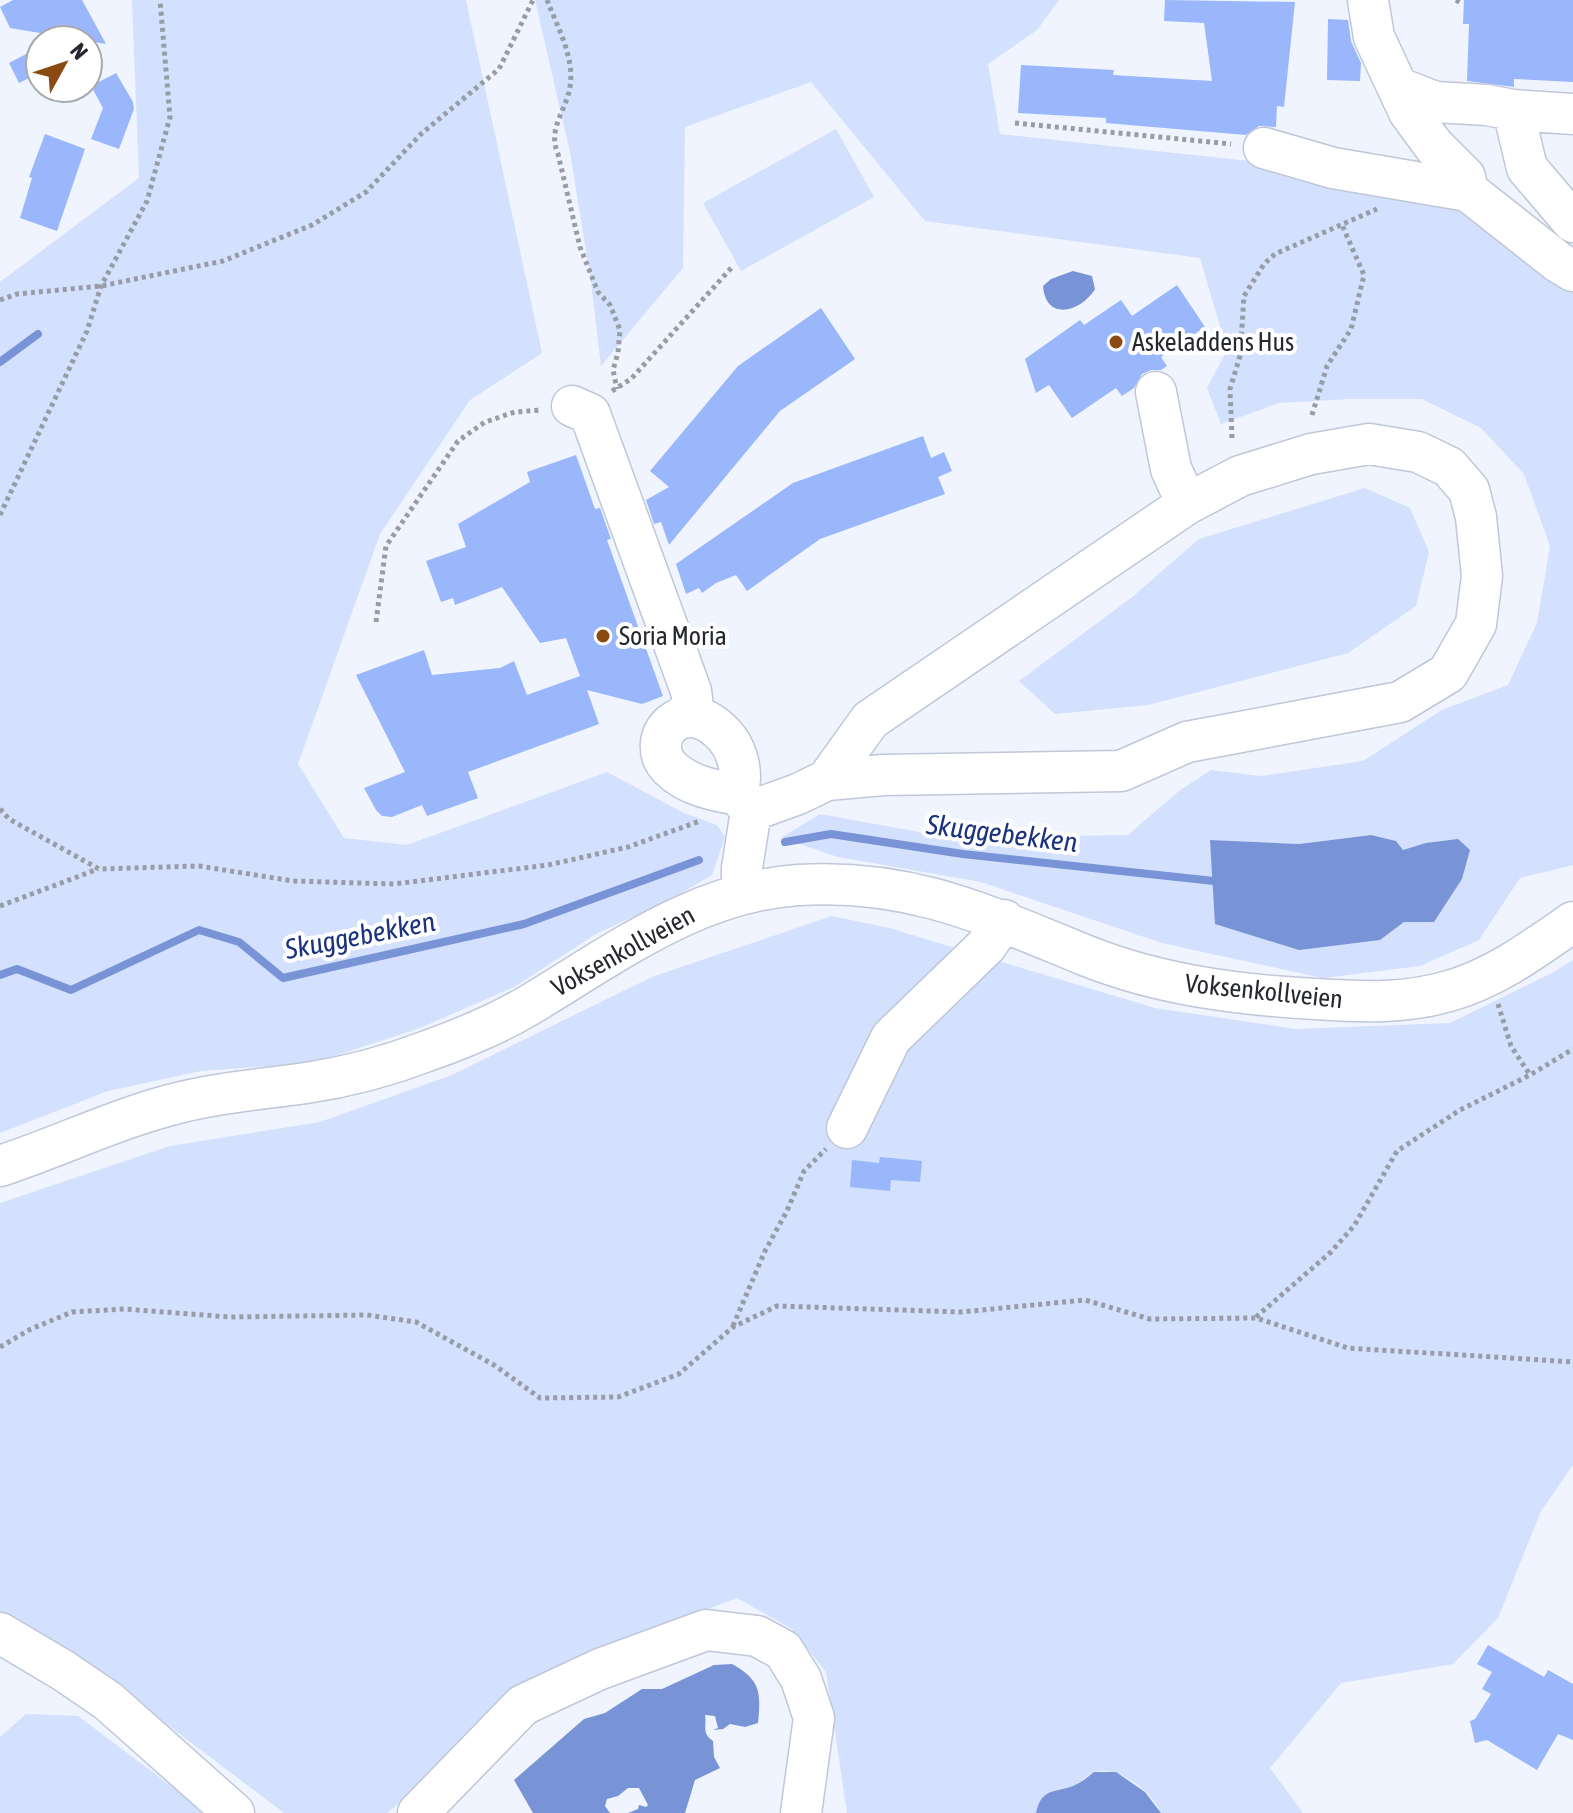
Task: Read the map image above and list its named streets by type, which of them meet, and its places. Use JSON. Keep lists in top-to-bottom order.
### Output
{
  "streets": {
    "street": ["Voksenkollveien"]
  },
  "water": ["Skuggebekken"],
  "places": ["Askeladdens Hus", "Soria Moria"],
  "north": "top right"
}
